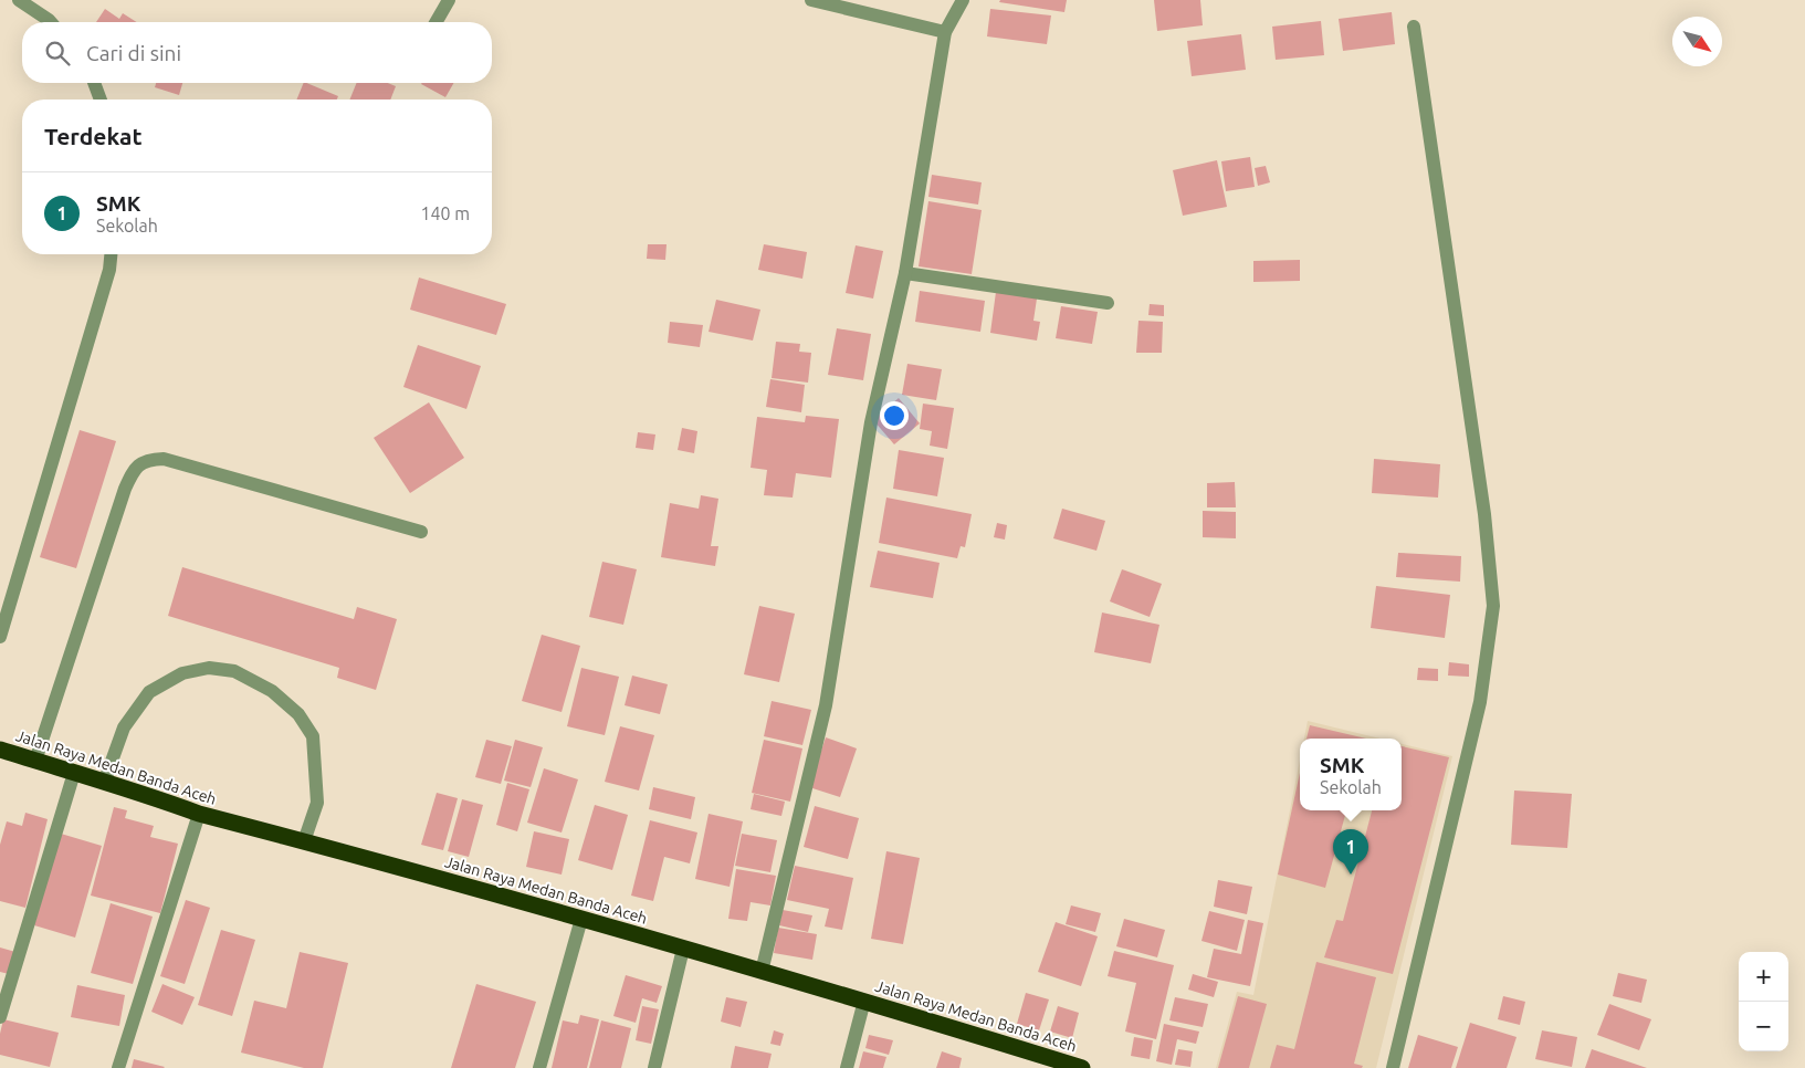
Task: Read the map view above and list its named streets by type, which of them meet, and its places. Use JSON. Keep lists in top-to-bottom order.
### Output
{
  "streets": {
    "highway": ["Jalan Raya Medan Banda Aceh"]
  },
  "north": "bottom right",
  "page": {
    "search": "Cari di sini",
    "heading": "Terdekat",
    "list": [
      {
        "mark": "1",
        "name": "SMK",
        "note": "Sekolah",
        "value": "140 m"
      }
    ],
    "popup": ["SMK", "Sekolah"],
    "pins": "1",
    "map_buttons": ["+", "−"]
  }
}
